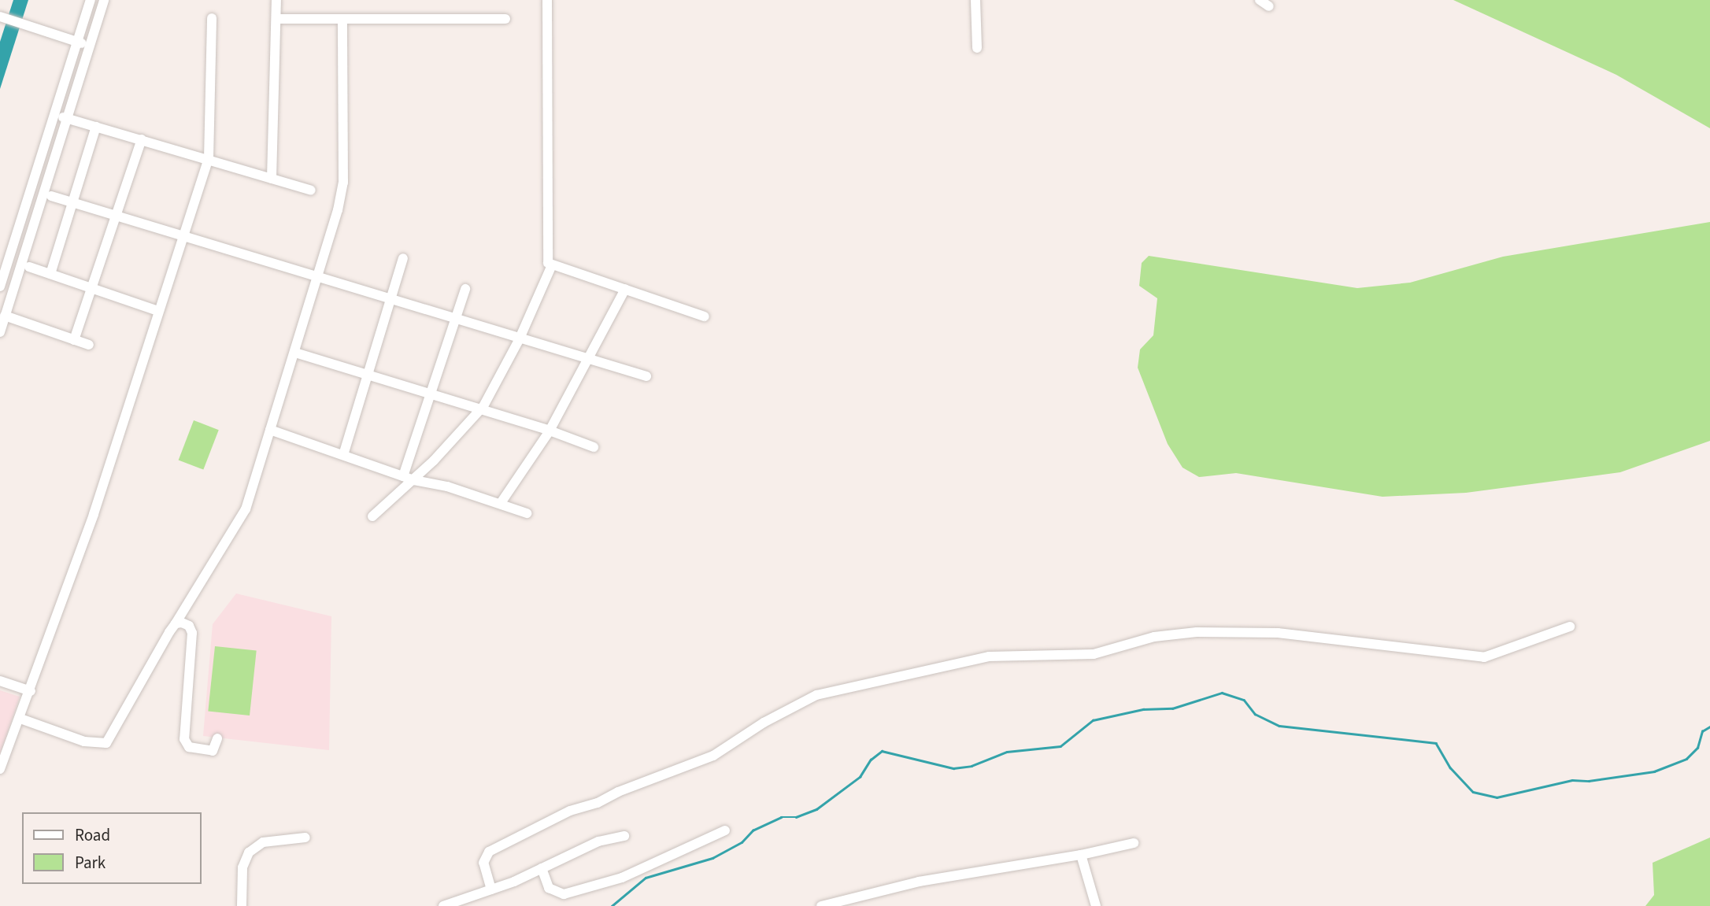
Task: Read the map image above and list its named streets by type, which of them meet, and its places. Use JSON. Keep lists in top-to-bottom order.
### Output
{
  "legend": ["Road", "Park"]
}
